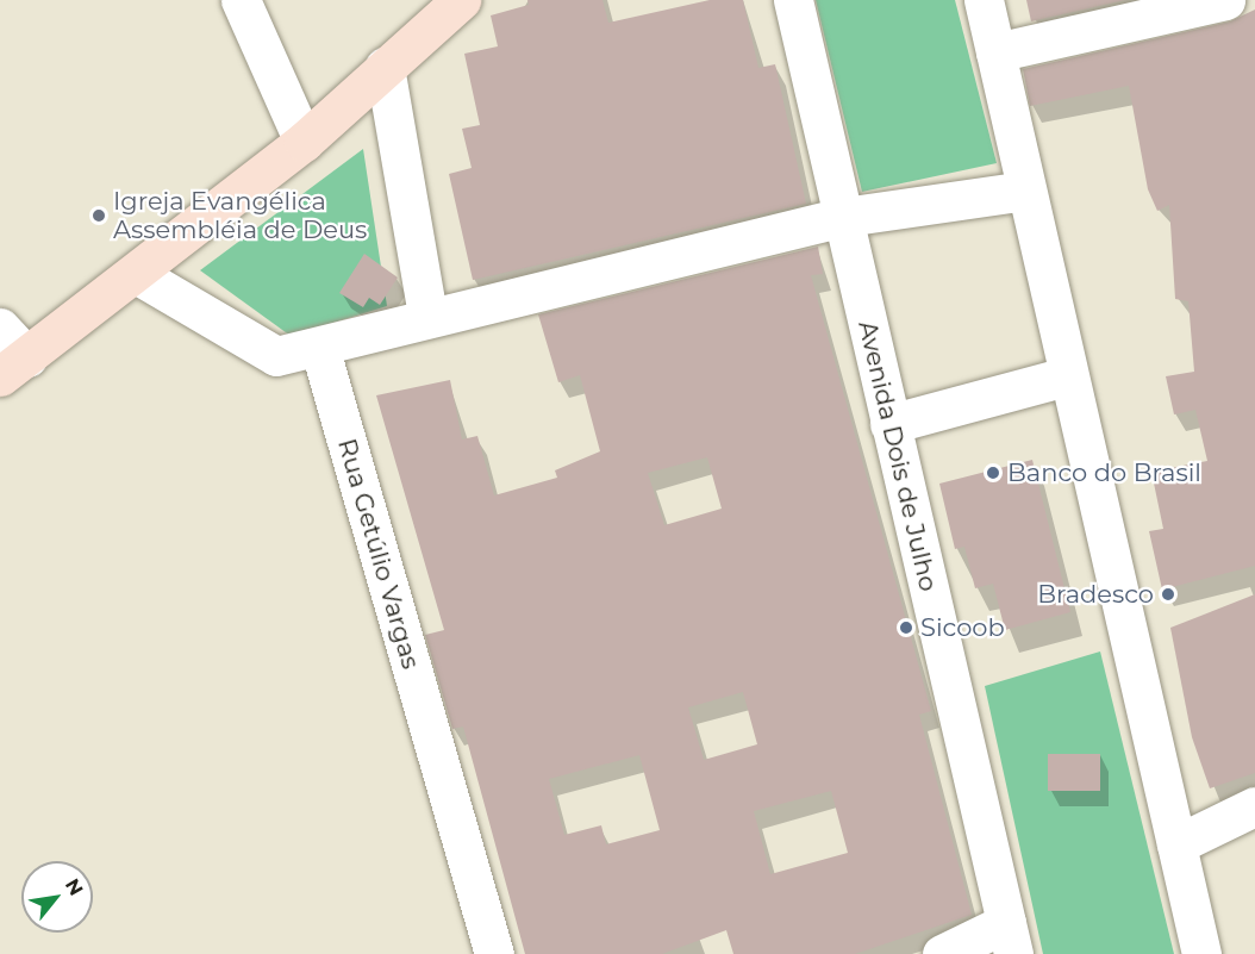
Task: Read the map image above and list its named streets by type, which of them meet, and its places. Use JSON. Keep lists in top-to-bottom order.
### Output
{
  "streets": {
    "street": ["Avenida Dois de Julho", "Rua Getúlio Vargas"]
  },
  "places": [
    "Igreja Evangélica Assembléia de Deus",
    "Banco do Brasil",
    "Bradesco",
    "Sicoob"
  ],
  "north": "top right"
}
